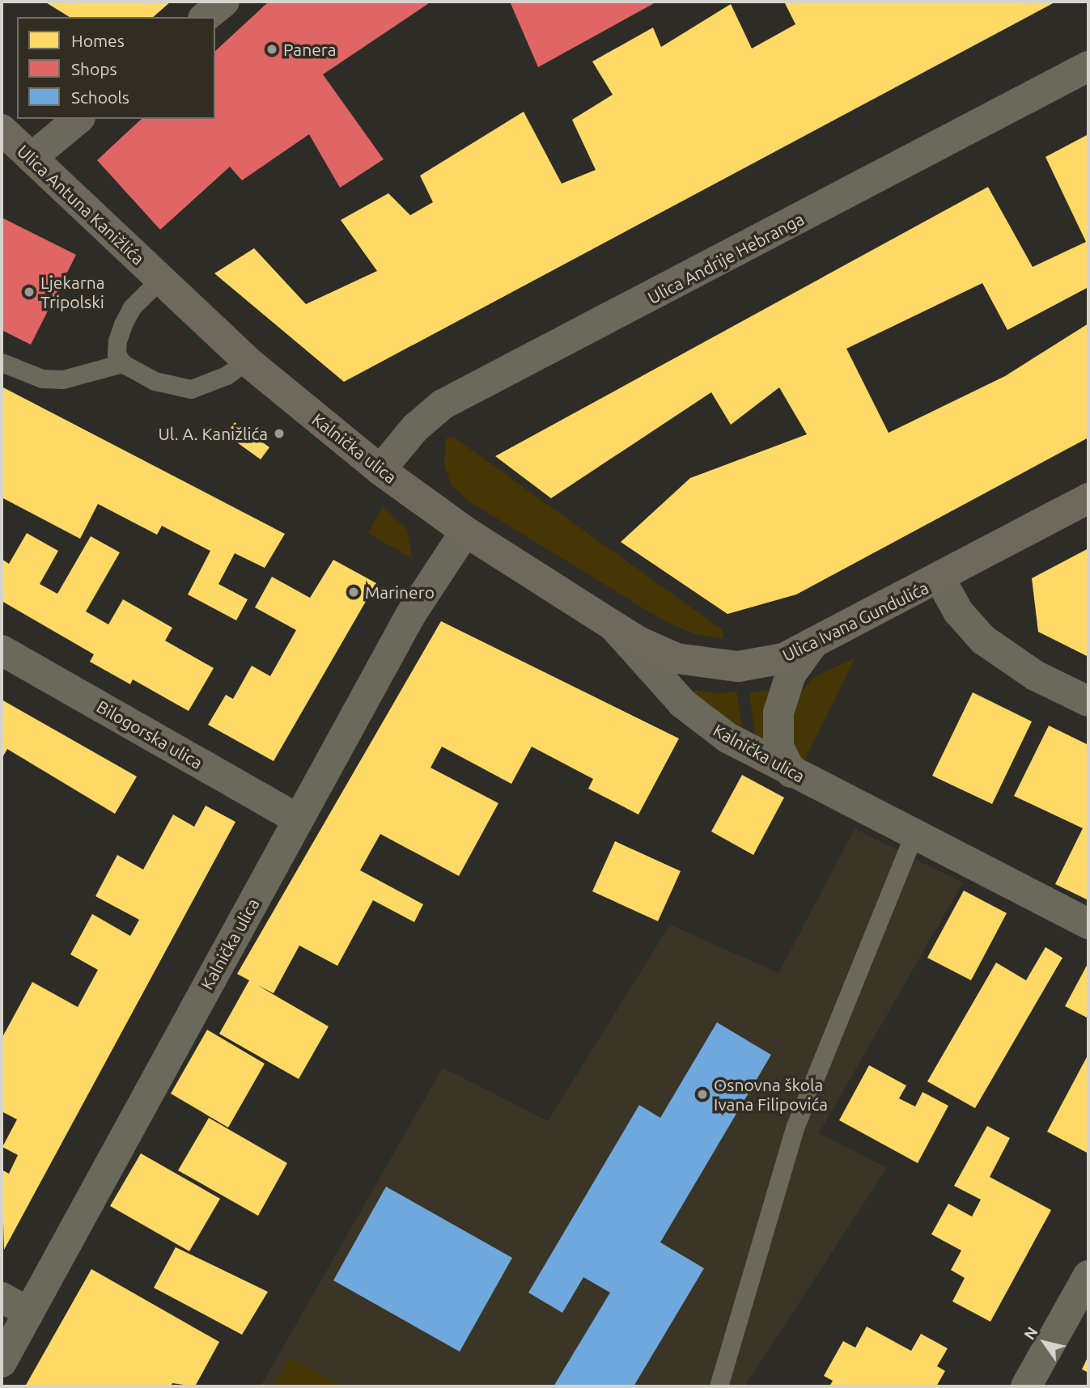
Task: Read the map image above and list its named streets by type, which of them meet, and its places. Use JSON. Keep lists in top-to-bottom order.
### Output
{
  "streets": {
    "main road": ["Ulica Antuna Kanižlića", "Kalnička ulica", "Ulica Ivana Gundulića"],
    "street": ["Ulica Andrije Hebranga", "Bilogorska ulica"]
  },
  "crossings": [
    ["Ulica Antuna Kanižlića", "Kalnička ulica"],
    ["Ulica Andrije Hebranga", "Kalnička ulica"],
    ["Kalnička ulica", "Ulica Ivana Gundulića"],
    ["Kalnička ulica", "Bilogorska ulica"]
  ],
  "places": [
    "Panera",
    "Ljekarna Tripolski",
    "Ul. A. Kanižlića",
    "Marinero",
    "Osnovna škola Ivana Filipovića"
  ],
  "legend": ["Homes", "Shops", "Schools"],
  "north": "top left"
}
